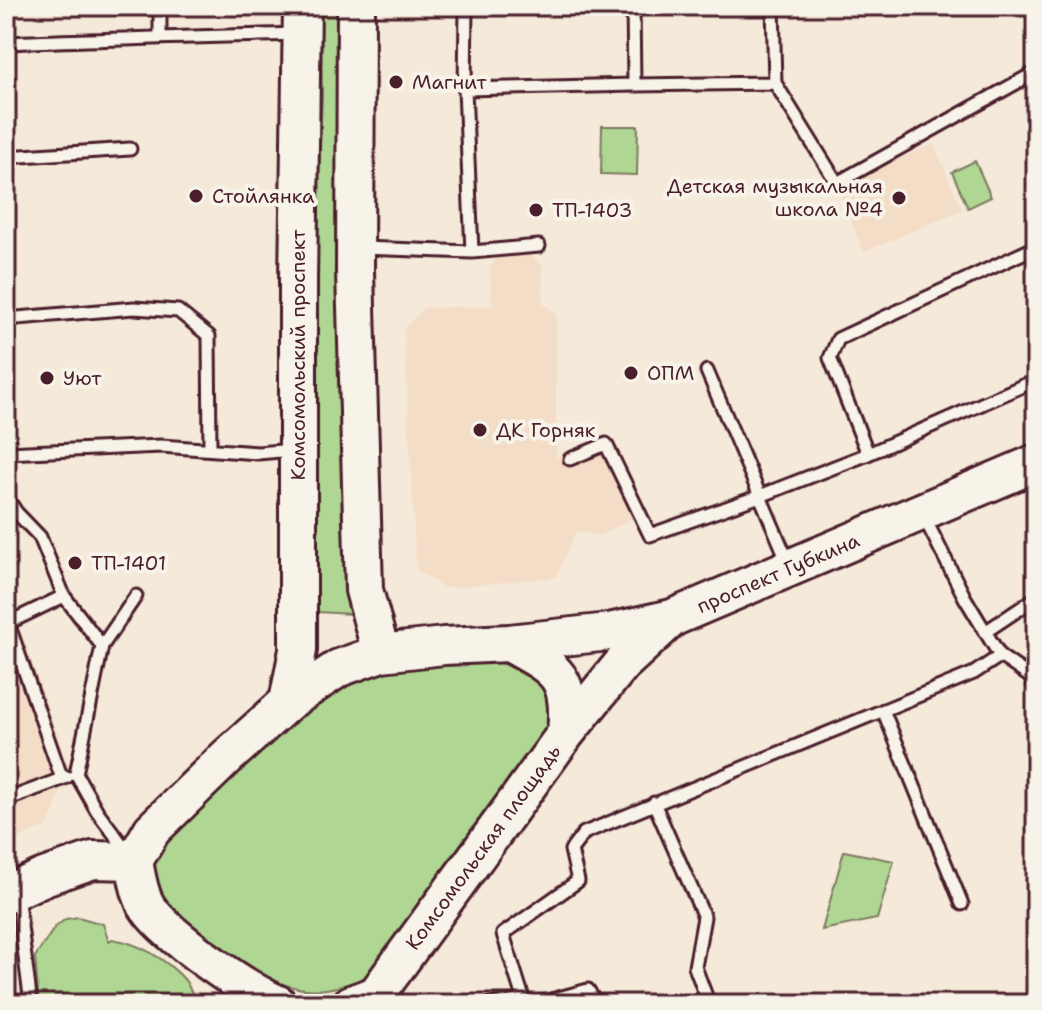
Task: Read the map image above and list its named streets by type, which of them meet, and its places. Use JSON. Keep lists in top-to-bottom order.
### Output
{
  "streets": {
    "main road": ["Комсомольский проспект", "проспект Губкина", "Комсомольская площадь"]
  },
  "crossings": [
    ["проспект Губкина", "Комсомольская площадь"]
  ],
  "places": [
    "Магнит",
    "Стойлянка",
    "Детская музыкальная школа №4",
    "ТП-1403",
    "ОПМ",
    "Уют",
    "ДК Горняк",
    "ТП-1401"
  ]
}
